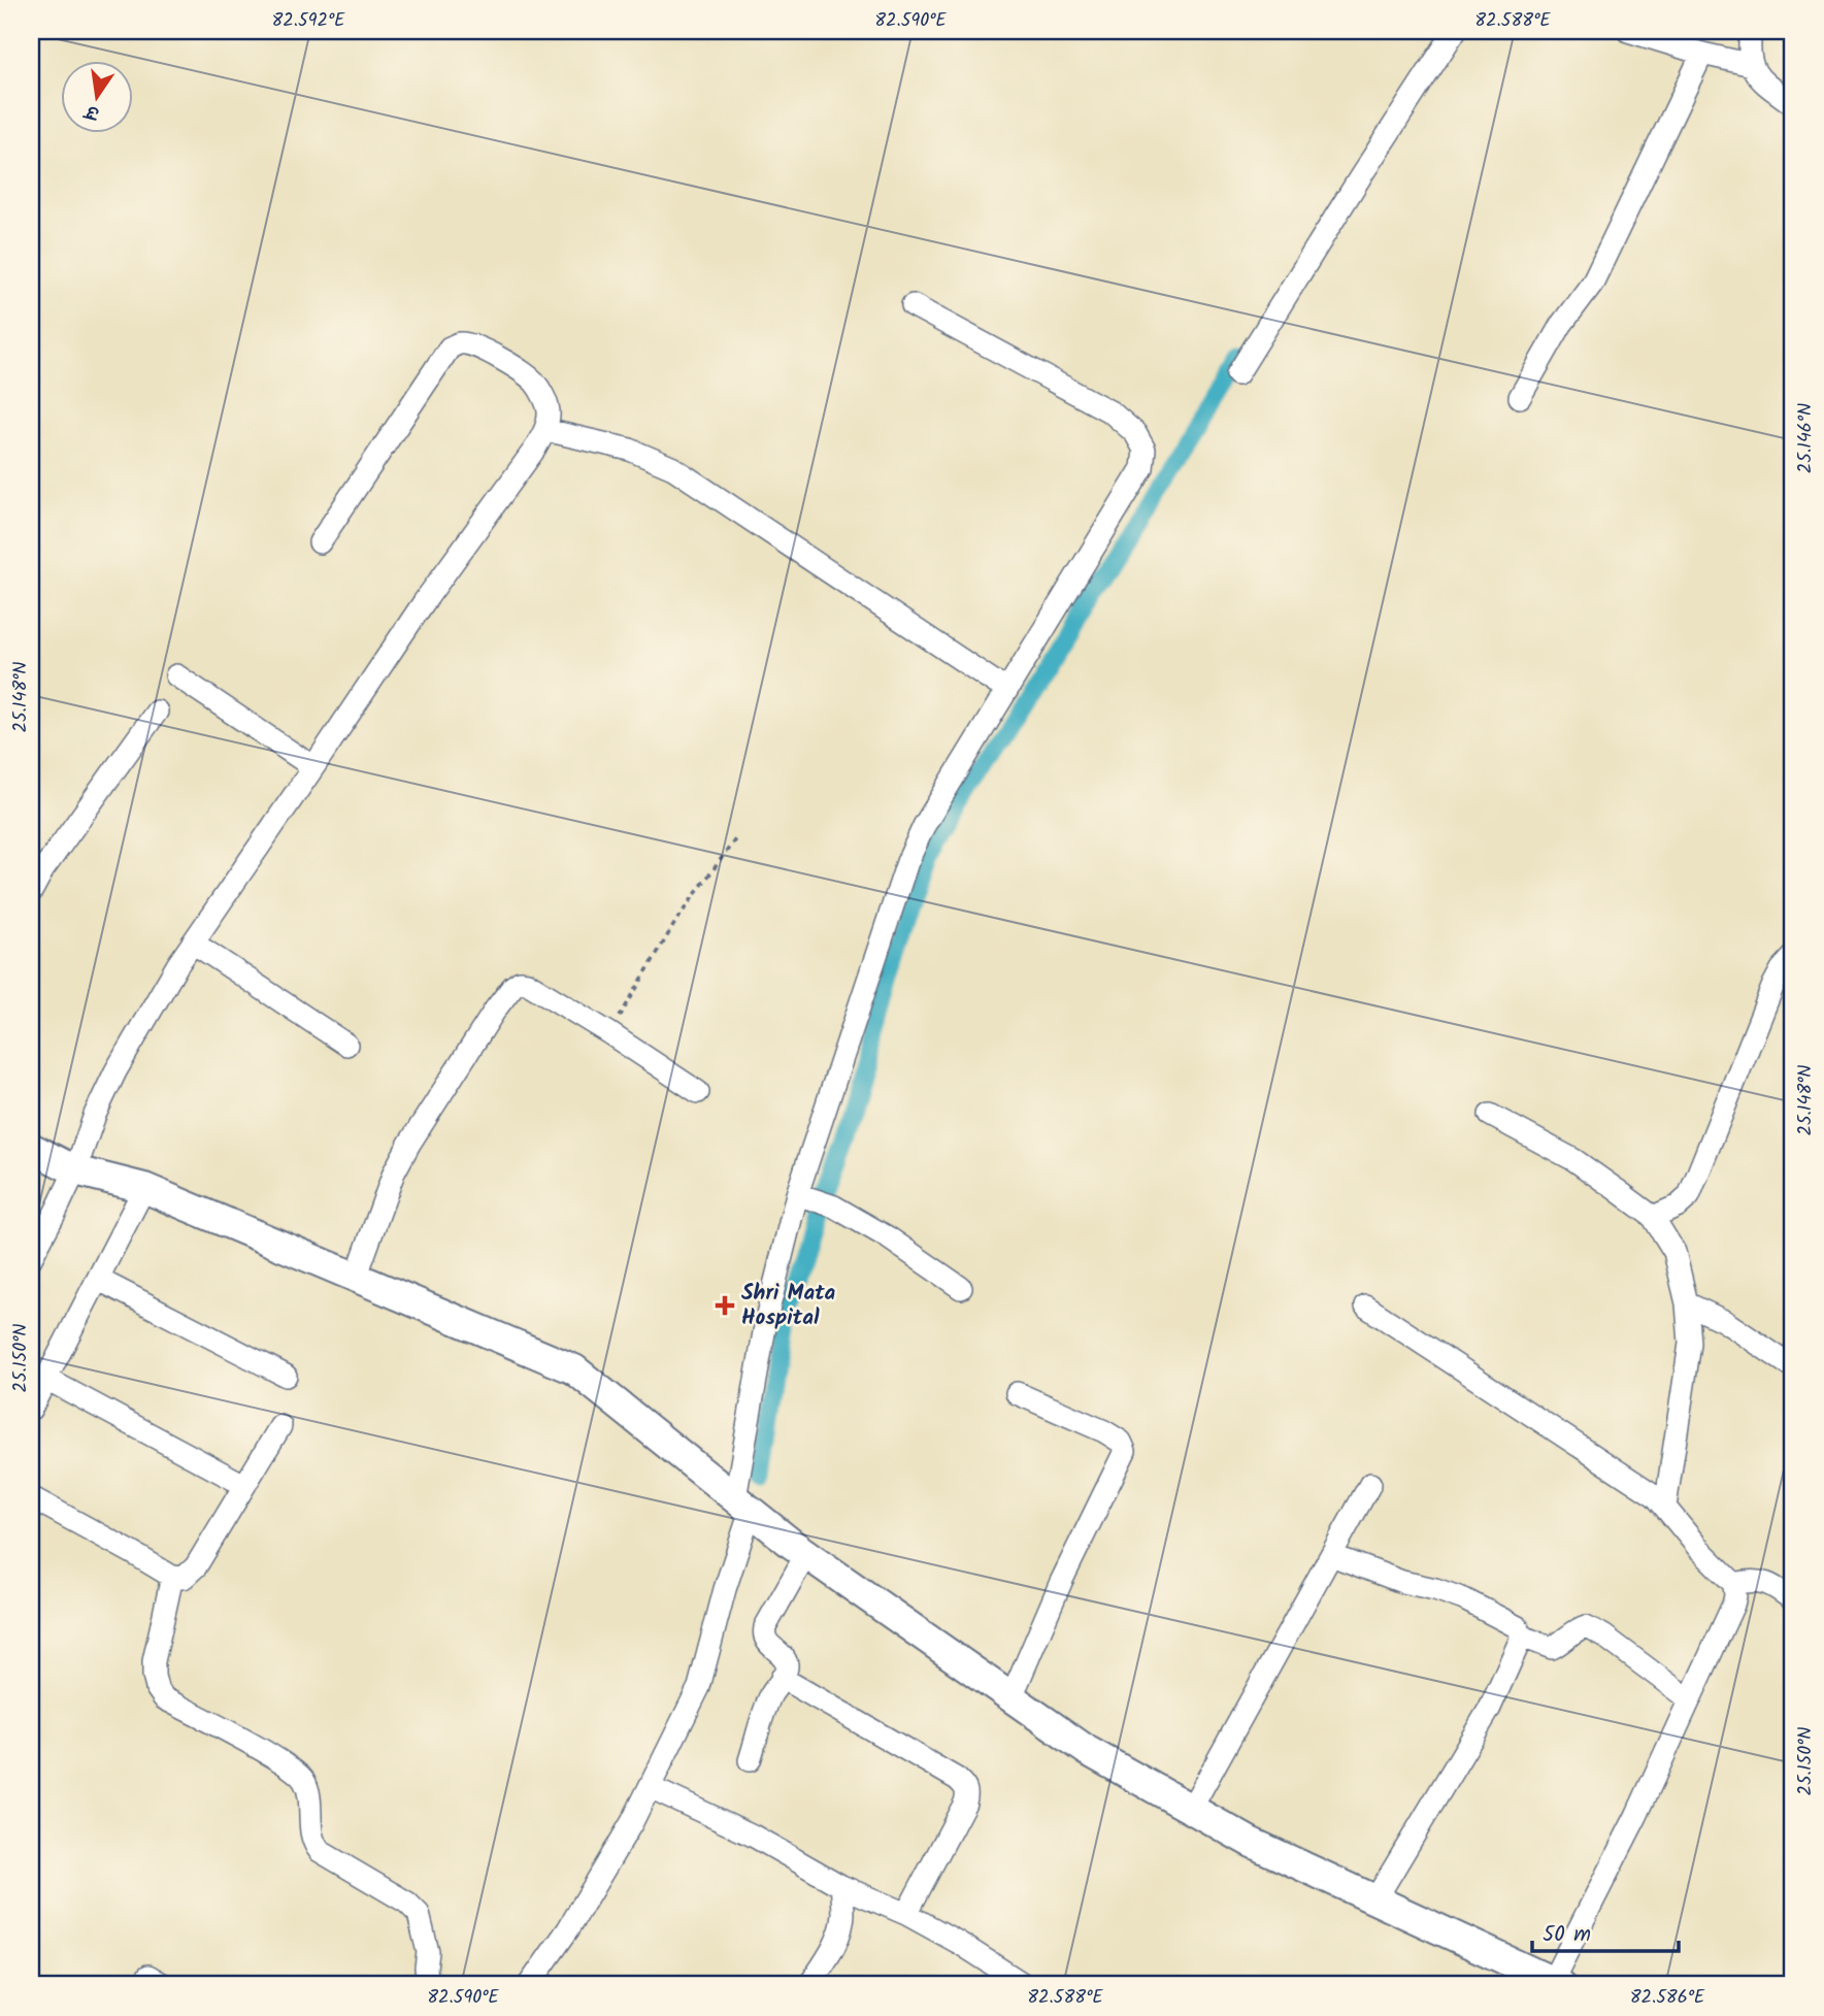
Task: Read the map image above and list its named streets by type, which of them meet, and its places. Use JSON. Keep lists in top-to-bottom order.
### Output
{
  "places": {
    "health": ["Shri Mata Hospital"]
  },
  "scale_bar": "50 m",
  "north": "bottom",
  "coordinates": [
    "82.592°E",
    "82.590°E",
    "82.588°E",
    "25.146°N",
    "25.148°N",
    "25.150°N",
    "82.586°E"
  ]
}
